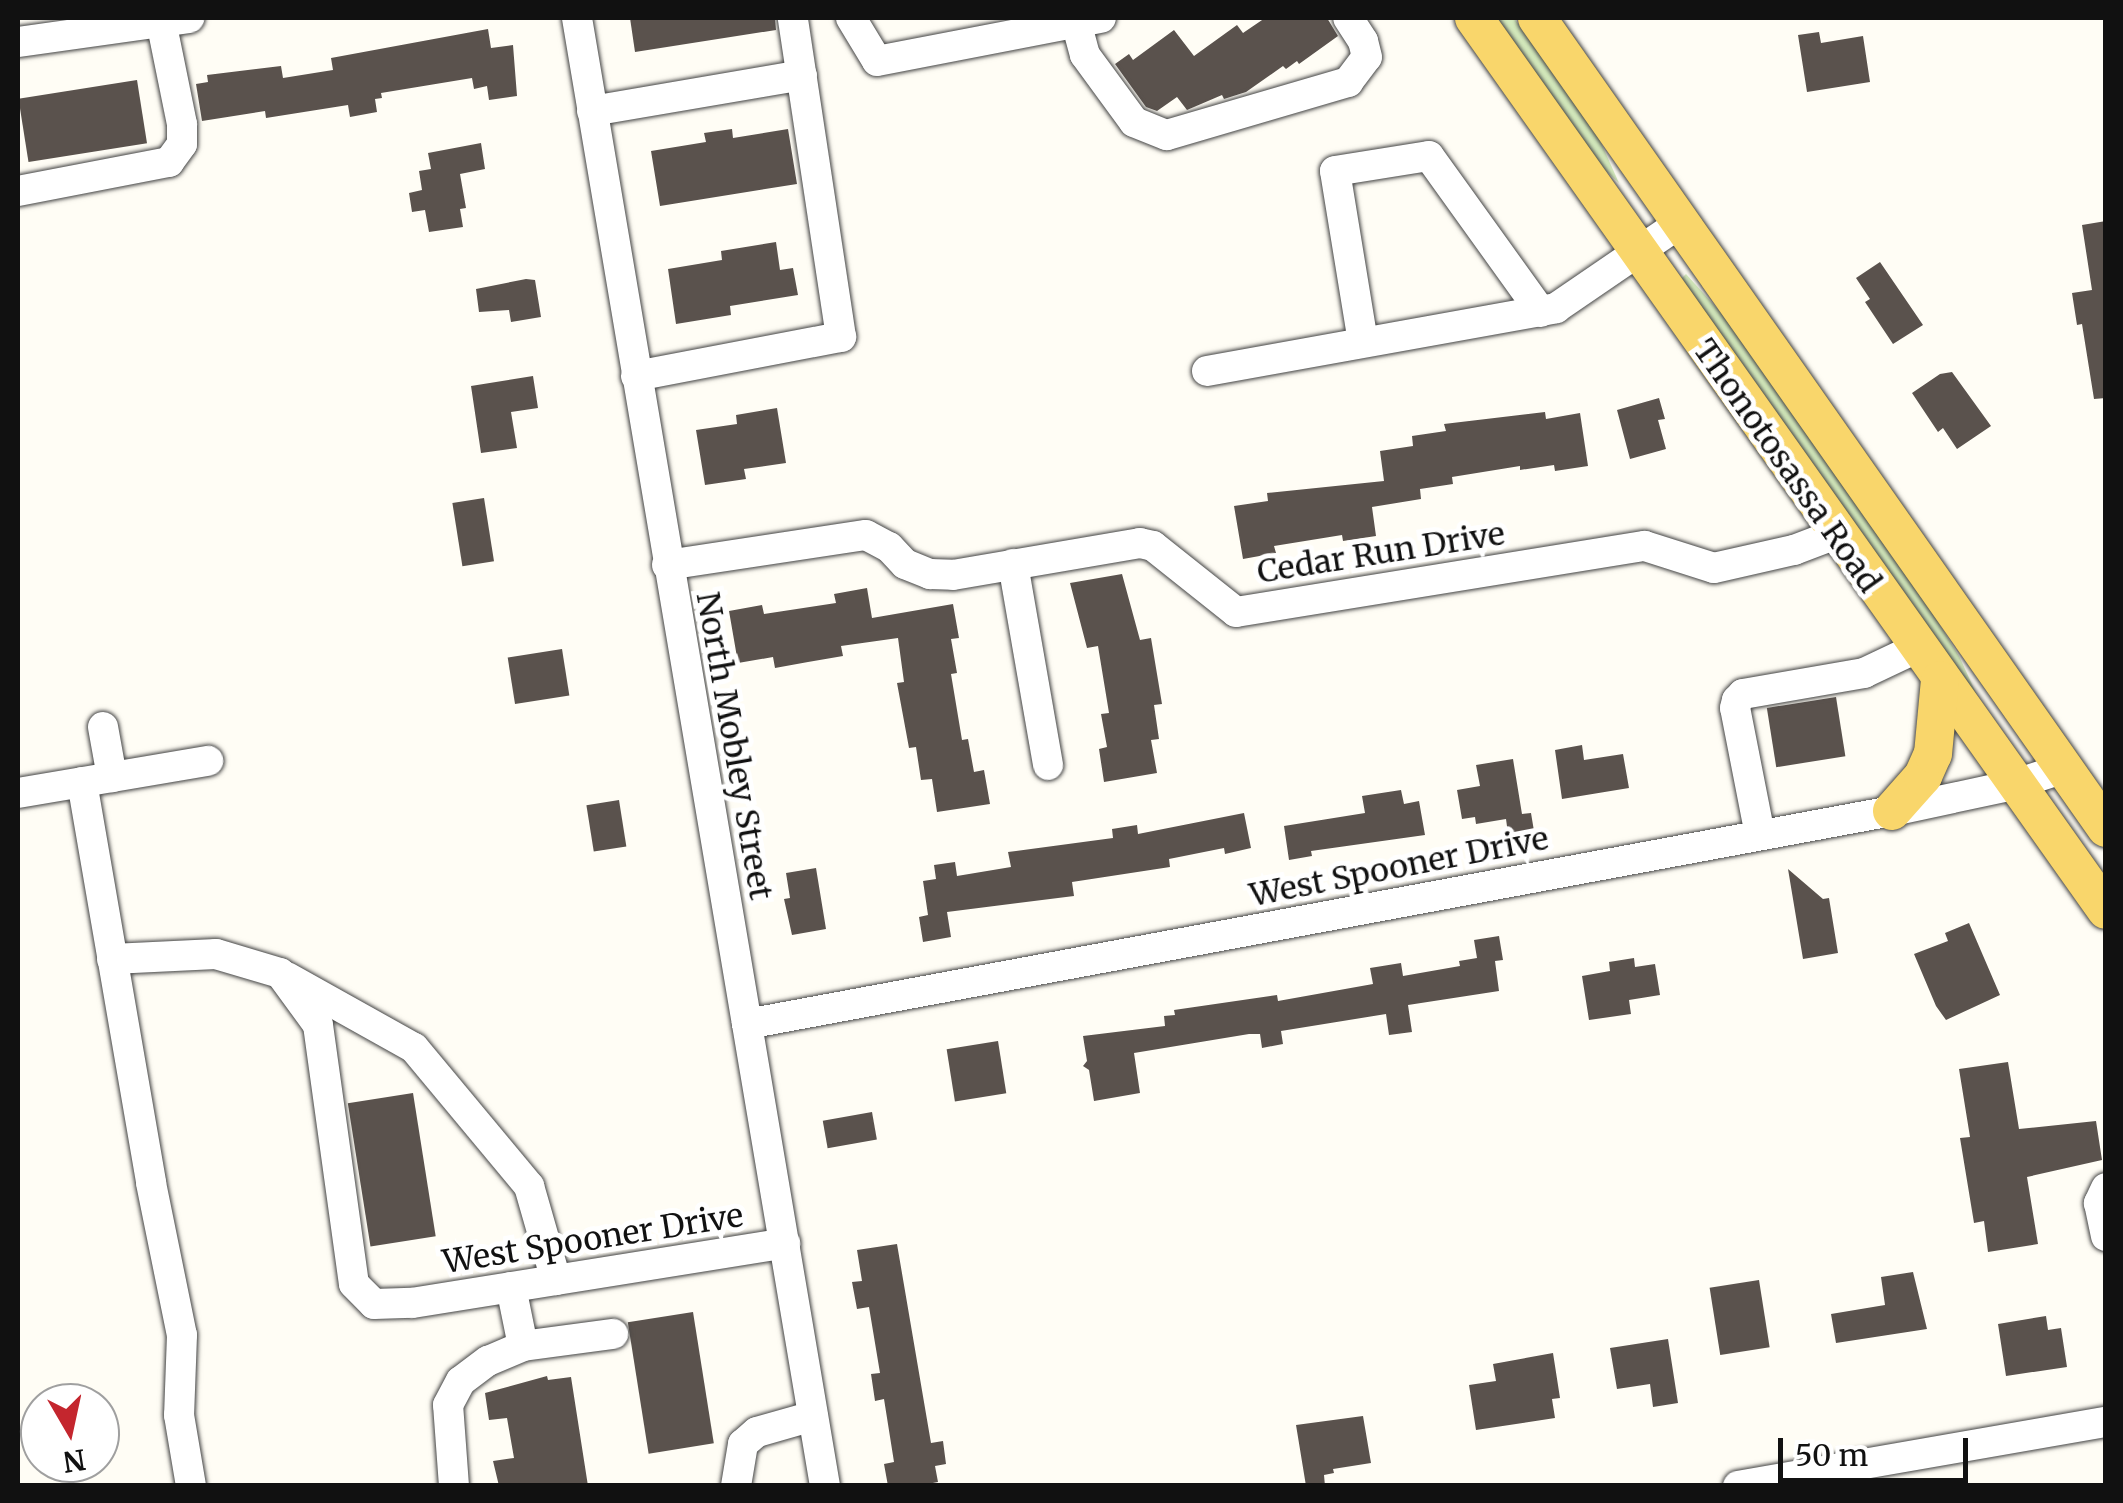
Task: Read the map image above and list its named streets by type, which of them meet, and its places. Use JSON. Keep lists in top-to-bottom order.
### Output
{
  "streets": {
    "main road": ["Thonotosassa Road"],
    "street": ["Cedar Run Drive", "North Mobley Street", "West Spooner Drive"]
  },
  "crossings": [
    ["Thonotosassa Road", "Cedar Run Drive"],
    ["Thonotosassa Road", "West Spooner Drive"],
    ["Cedar Run Drive", "North Mobley Street"],
    ["North Mobley Street", "West Spooner Drive"]
  ],
  "scale_bar": "50 m",
  "north": "bottom"
}
